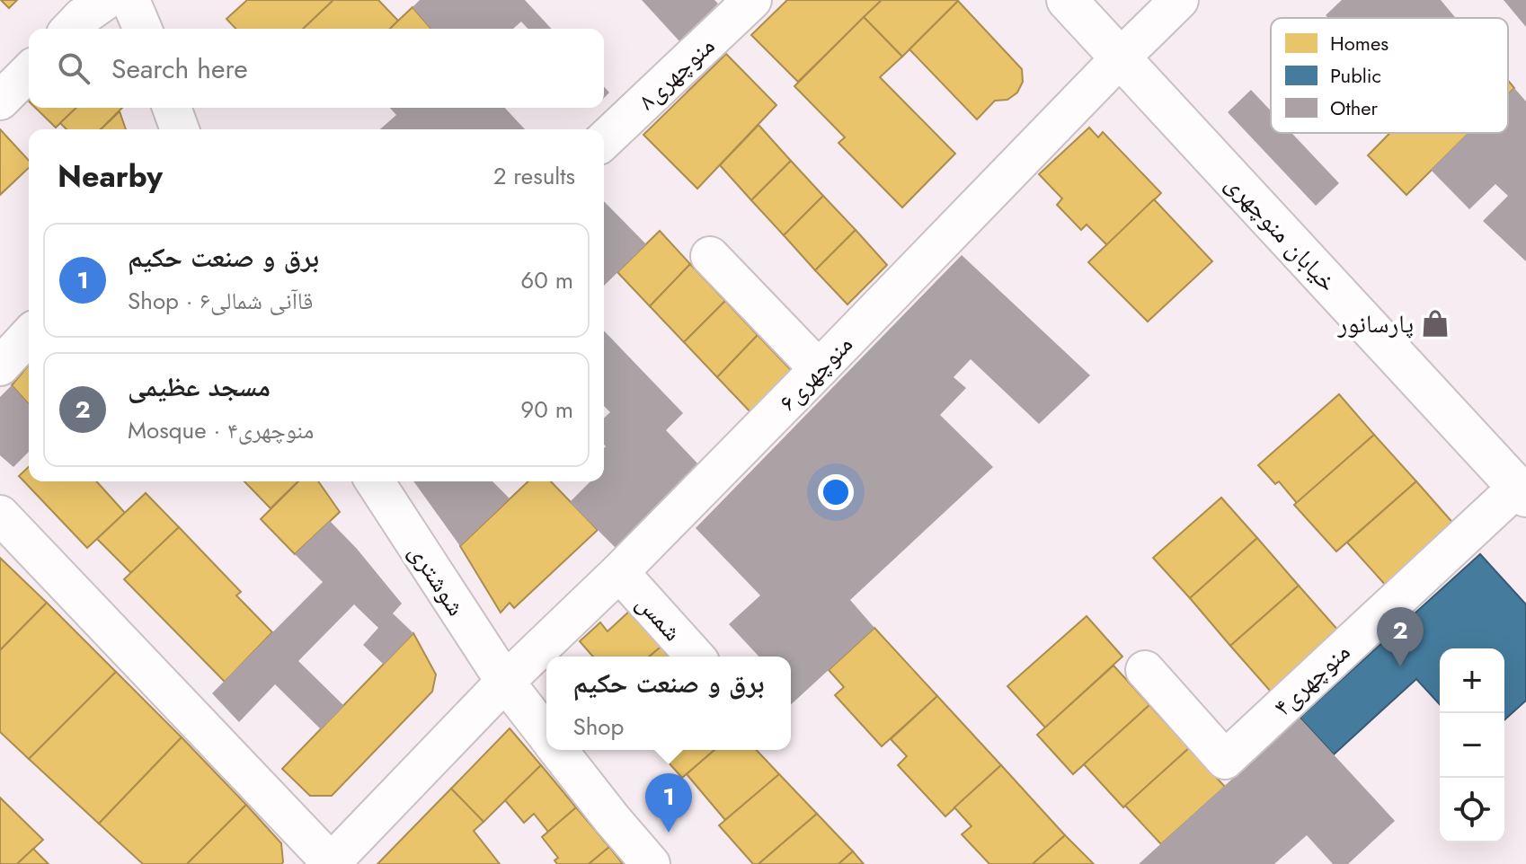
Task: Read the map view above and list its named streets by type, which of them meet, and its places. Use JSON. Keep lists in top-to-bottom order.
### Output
{
  "streets": {
    "street": [
      "منوچهری۸",
      "خیابان منوچهری",
      "منوچهری۶",
      "شوشتری",
      "شمس",
      "منوچهری۴"
    ]
  },
  "crossings": [
    ["خیابان منوچهری", "منوچهری۶"],
    ["خیابان منوچهری", "منوچهری۴"],
    ["منوچهری۶", "شوشتری"],
    ["منوچهری۶", "شمس"]
  ],
  "places": {
    "shop": ["پارسانور"]
  },
  "legend": ["Homes", "Public", "Other"],
  "page": {
    "search": "Search here",
    "heading": ["Nearby", "2 results"],
    "list": [
      {
        "mark": "1",
        "name": "برق و صنعت حکیم",
        "note": "Shop · قاآنی شمالی۶",
        "value": "60 m"
      },
      {
        "mark": "2",
        "name": "مسجد عظیمی",
        "note": "Mosque · منوچهری۴",
        "value": "90 m"
      }
    ],
    "pins": ["2", "1"],
    "map_buttons": ["+", "−"],
    "popup": ["برق و صنعت حکیم", "Shop"]
  }
}
